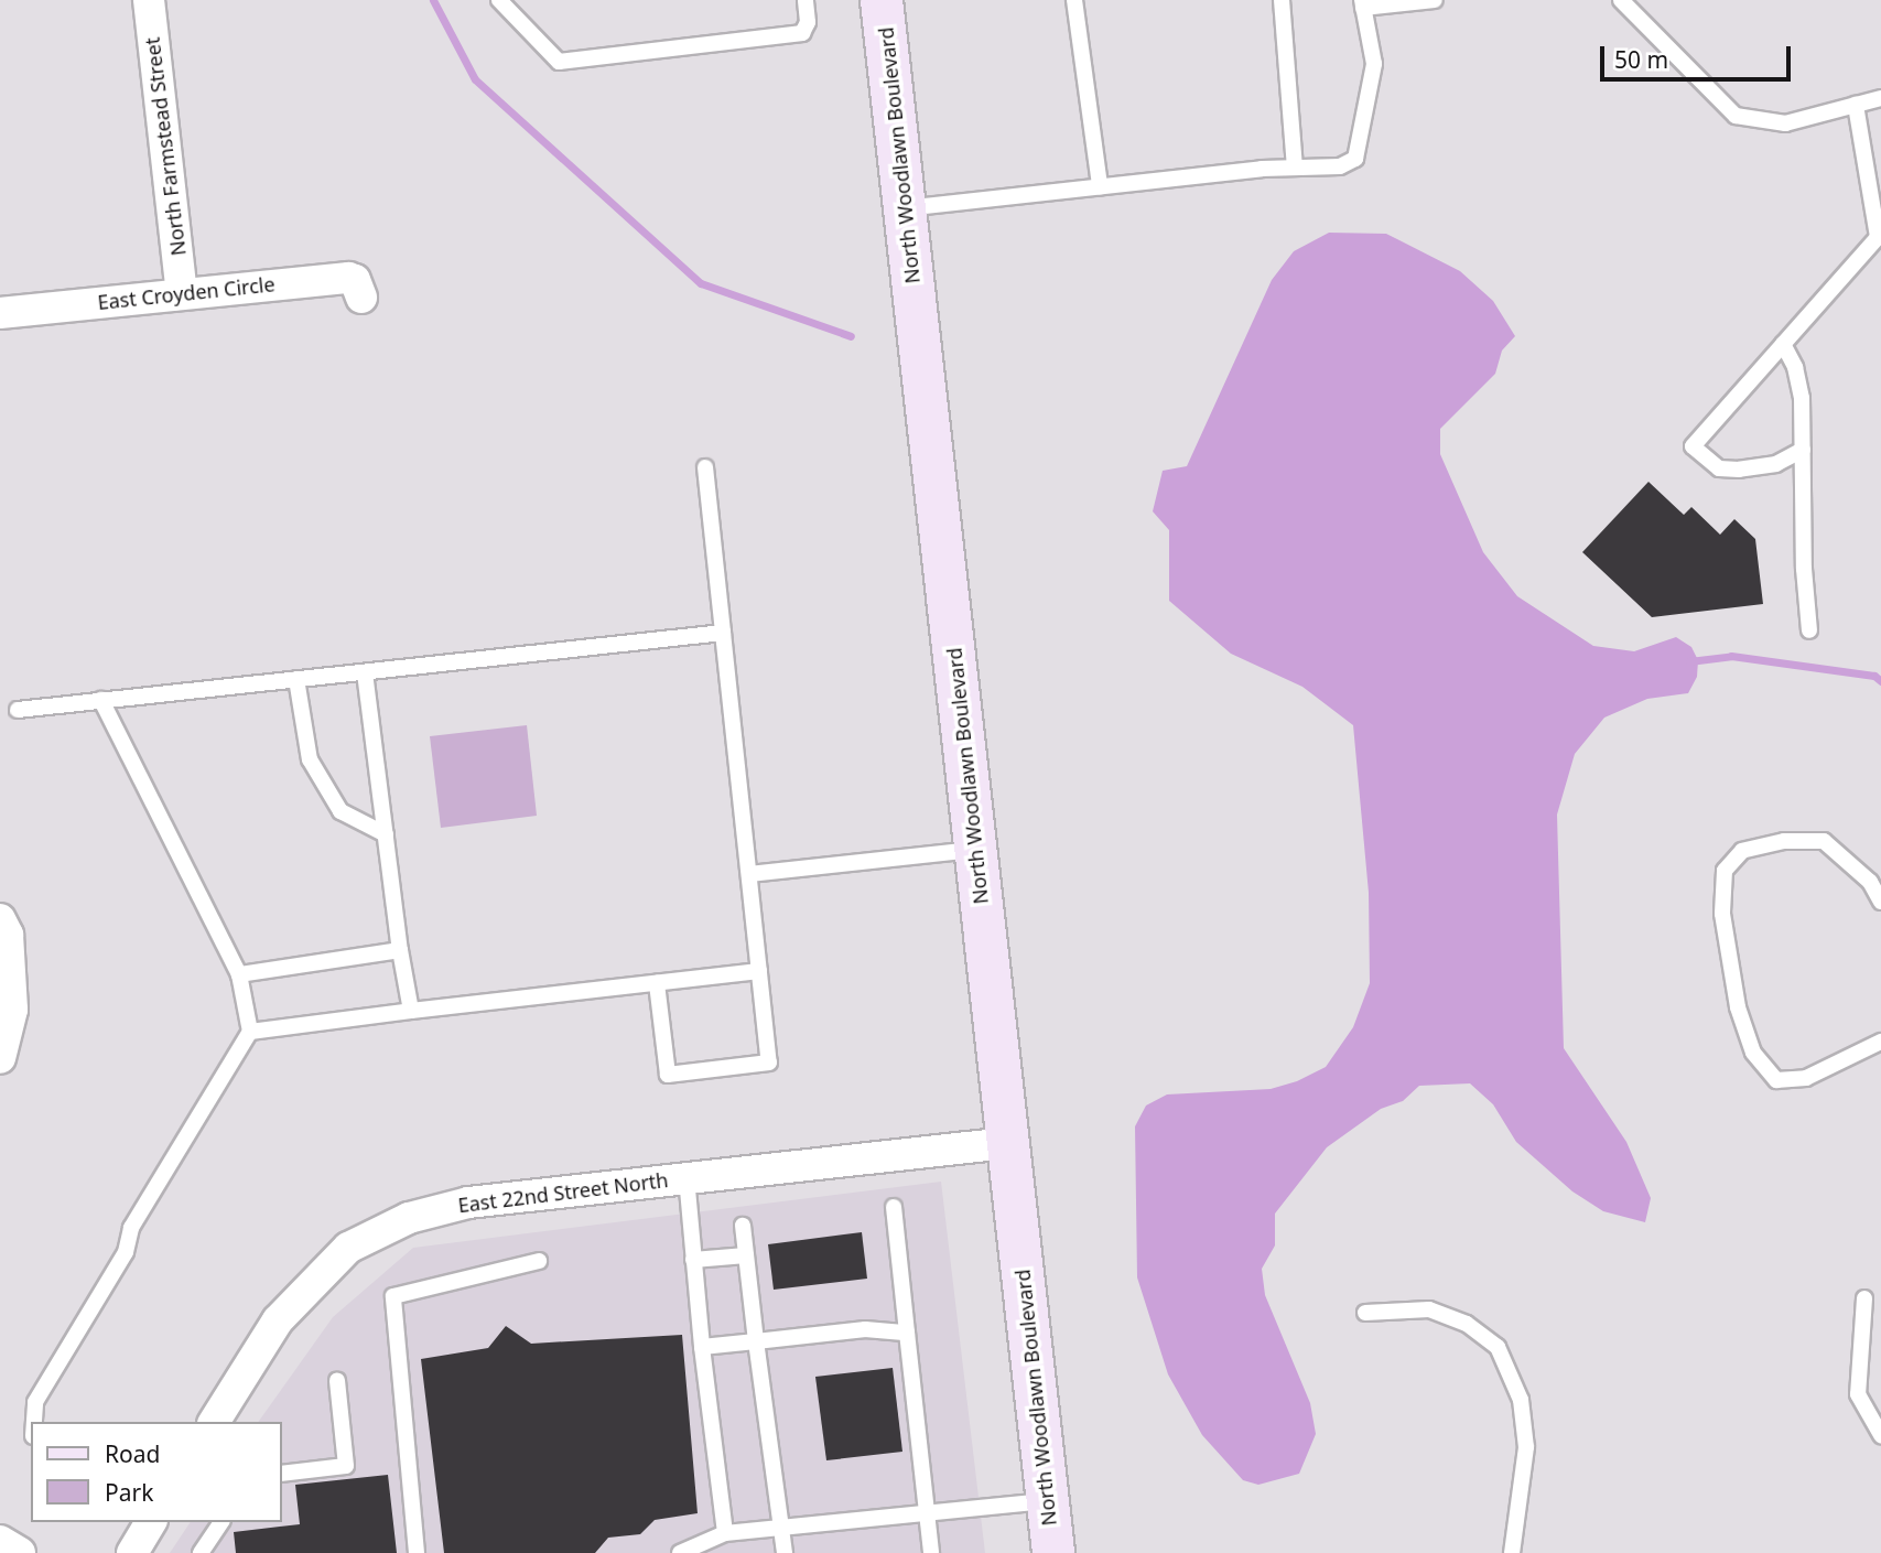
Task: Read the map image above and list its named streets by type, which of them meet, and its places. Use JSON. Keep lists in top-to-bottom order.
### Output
{
  "streets": {
    "main road": ["North Woodlawn Boulevard"],
    "street": ["North Farmstead Street", "East Croyden Circle", "East 22nd Street North"]
  },
  "crossings": [
    ["North Farmstead Street", "East Croyden Circle"],
    ["North Woodlawn Boulevard", "East 22nd Street North"]
  ],
  "legend": ["Road", "Park"],
  "scale_bar": "50 m"
}
